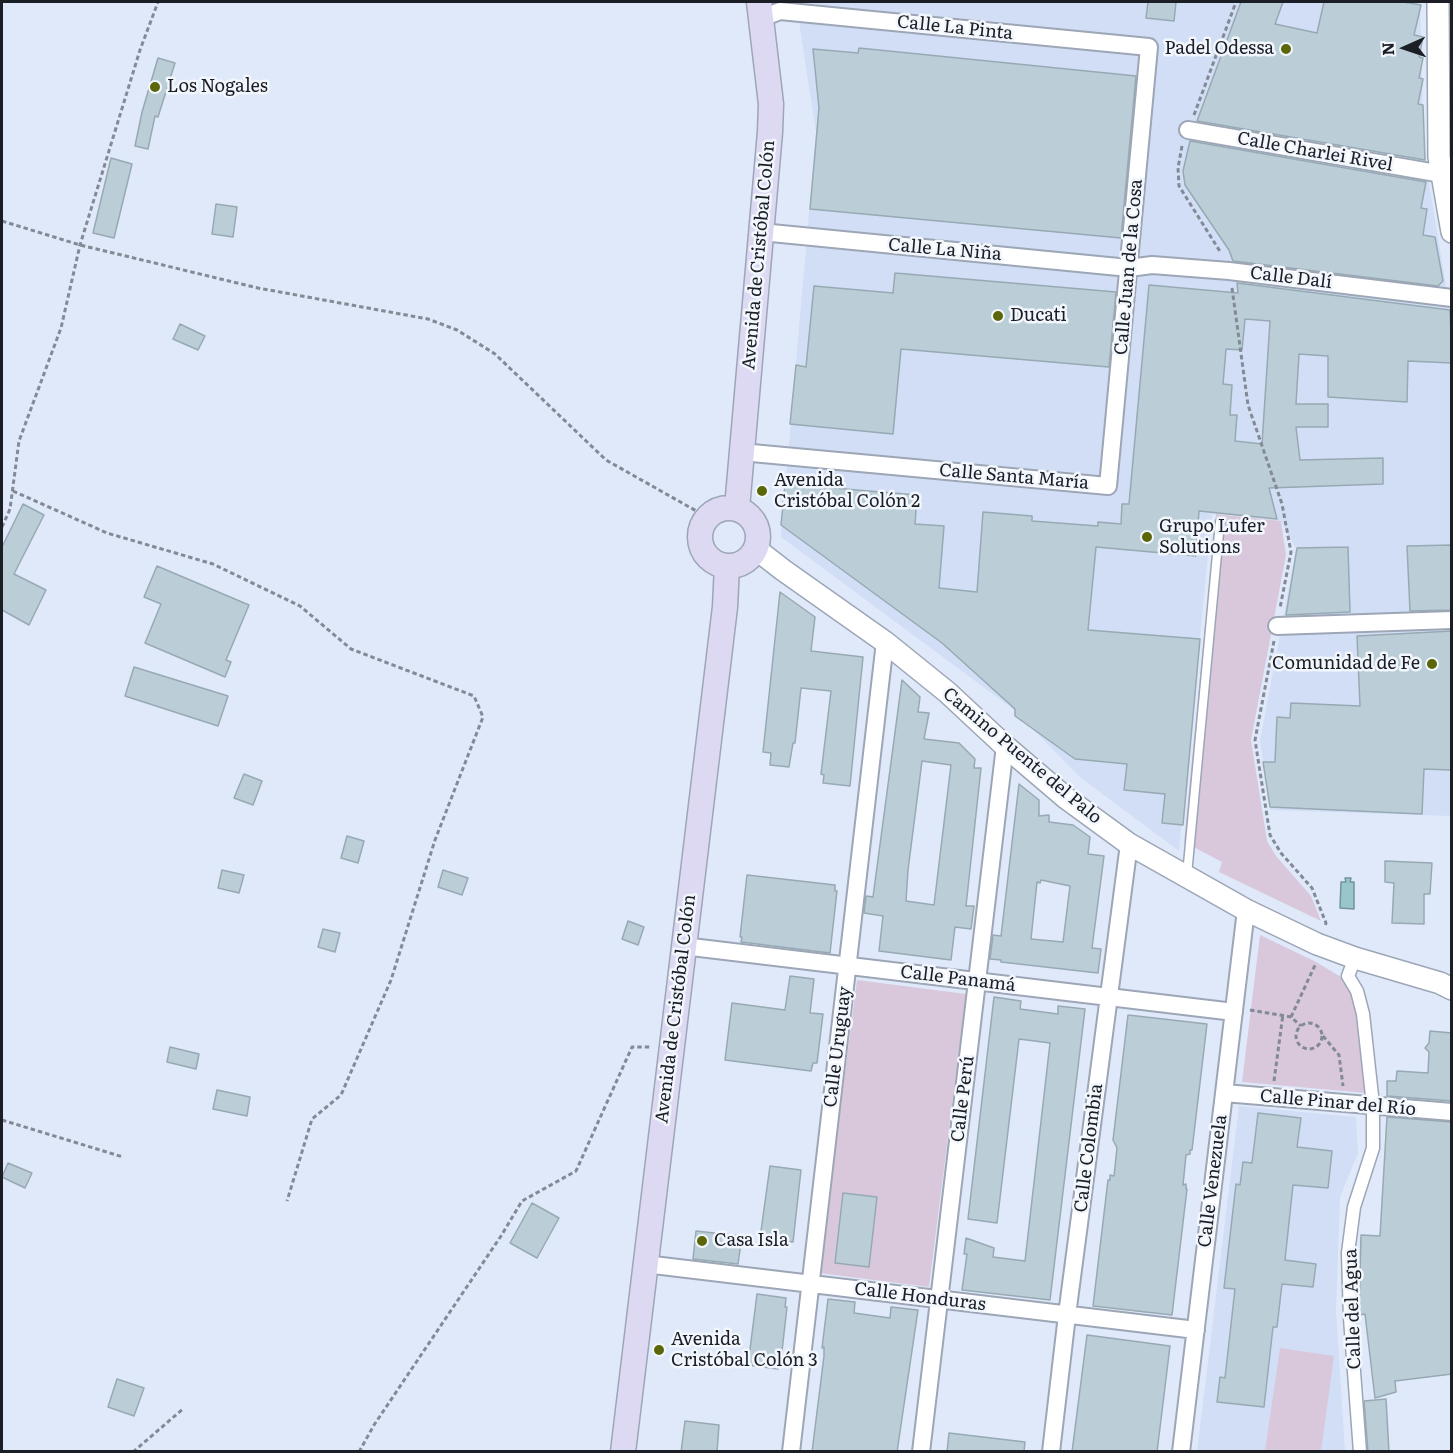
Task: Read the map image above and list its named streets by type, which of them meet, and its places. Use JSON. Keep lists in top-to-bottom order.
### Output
{
  "streets": {
    "main road": ["Avenida de Cristóbal Colón"],
    "street": [
      "Calle La Pinta",
      "Calle Charlei Rivel",
      "Calle La Niña",
      "Calle Juan de la Cosa",
      "Calle Dalí",
      "Calle Santa María",
      "Camino Puente del Palo",
      "Calle Panamá",
      "Calle Uruguay",
      "Calle Perú",
      "Calle Pinar del Río",
      "Calle Colombia",
      "Calle Venezuela",
      "Calle Honduras",
      "Calle del Agua"
    ]
  },
  "crossings": [
    ["Calle La Pinta", "Avenida de Cristóbal Colón"],
    ["Calle La Pinta", "Calle Juan de la Cosa"],
    ["Calle La Niña", "Avenida de Cristóbal Colón"],
    ["Calle La Niña", "Calle Juan de la Cosa"],
    ["Calle La Niña", "Calle Dalí"],
    ["Avenida de Cristóbal Colón", "Calle Santa María"],
    ["Avenida de Cristóbal Colón", "Camino Puente del Palo"],
    ["Avenida de Cristóbal Colón", "Calle Panamá"],
    ["Avenida de Cristóbal Colón", "Calle Honduras"],
    ["Calle Juan de la Cosa", "Calle Dalí"],
    ["Calle Juan de la Cosa", "Calle Santa María"],
    ["Camino Puente del Palo", "Calle Uruguay"],
    ["Camino Puente del Palo", "Calle Perú"],
    ["Camino Puente del Palo", "Calle Colombia"],
    ["Camino Puente del Palo", "Calle Venezuela"],
    ["Camino Puente del Palo", "Calle del Agua"],
    ["Calle Panamá", "Calle Uruguay"],
    ["Calle Panamá", "Calle Perú"],
    ["Calle Panamá", "Calle Colombia"],
    ["Calle Panamá", "Calle Venezuela"],
    ["Calle Uruguay", "Calle Honduras"],
    ["Calle Perú", "Calle Honduras"],
    ["Calle Pinar del Río", "Calle Venezuela"],
    ["Calle Pinar del Río", "Calle del Agua"],
    ["Calle Colombia", "Calle Honduras"],
    ["Calle Venezuela", "Calle Honduras"]
  ],
  "places": [
    "Padel Odessa",
    "Los Nogales",
    "Ducati",
    "Avenida Cristóbal Colón 2",
    "Grupo Lufer Solutions",
    "Comunidad de Fe",
    "Casa Isla",
    "Avenida Cristóbal Colón 3"
  ],
  "north": "left"
}
